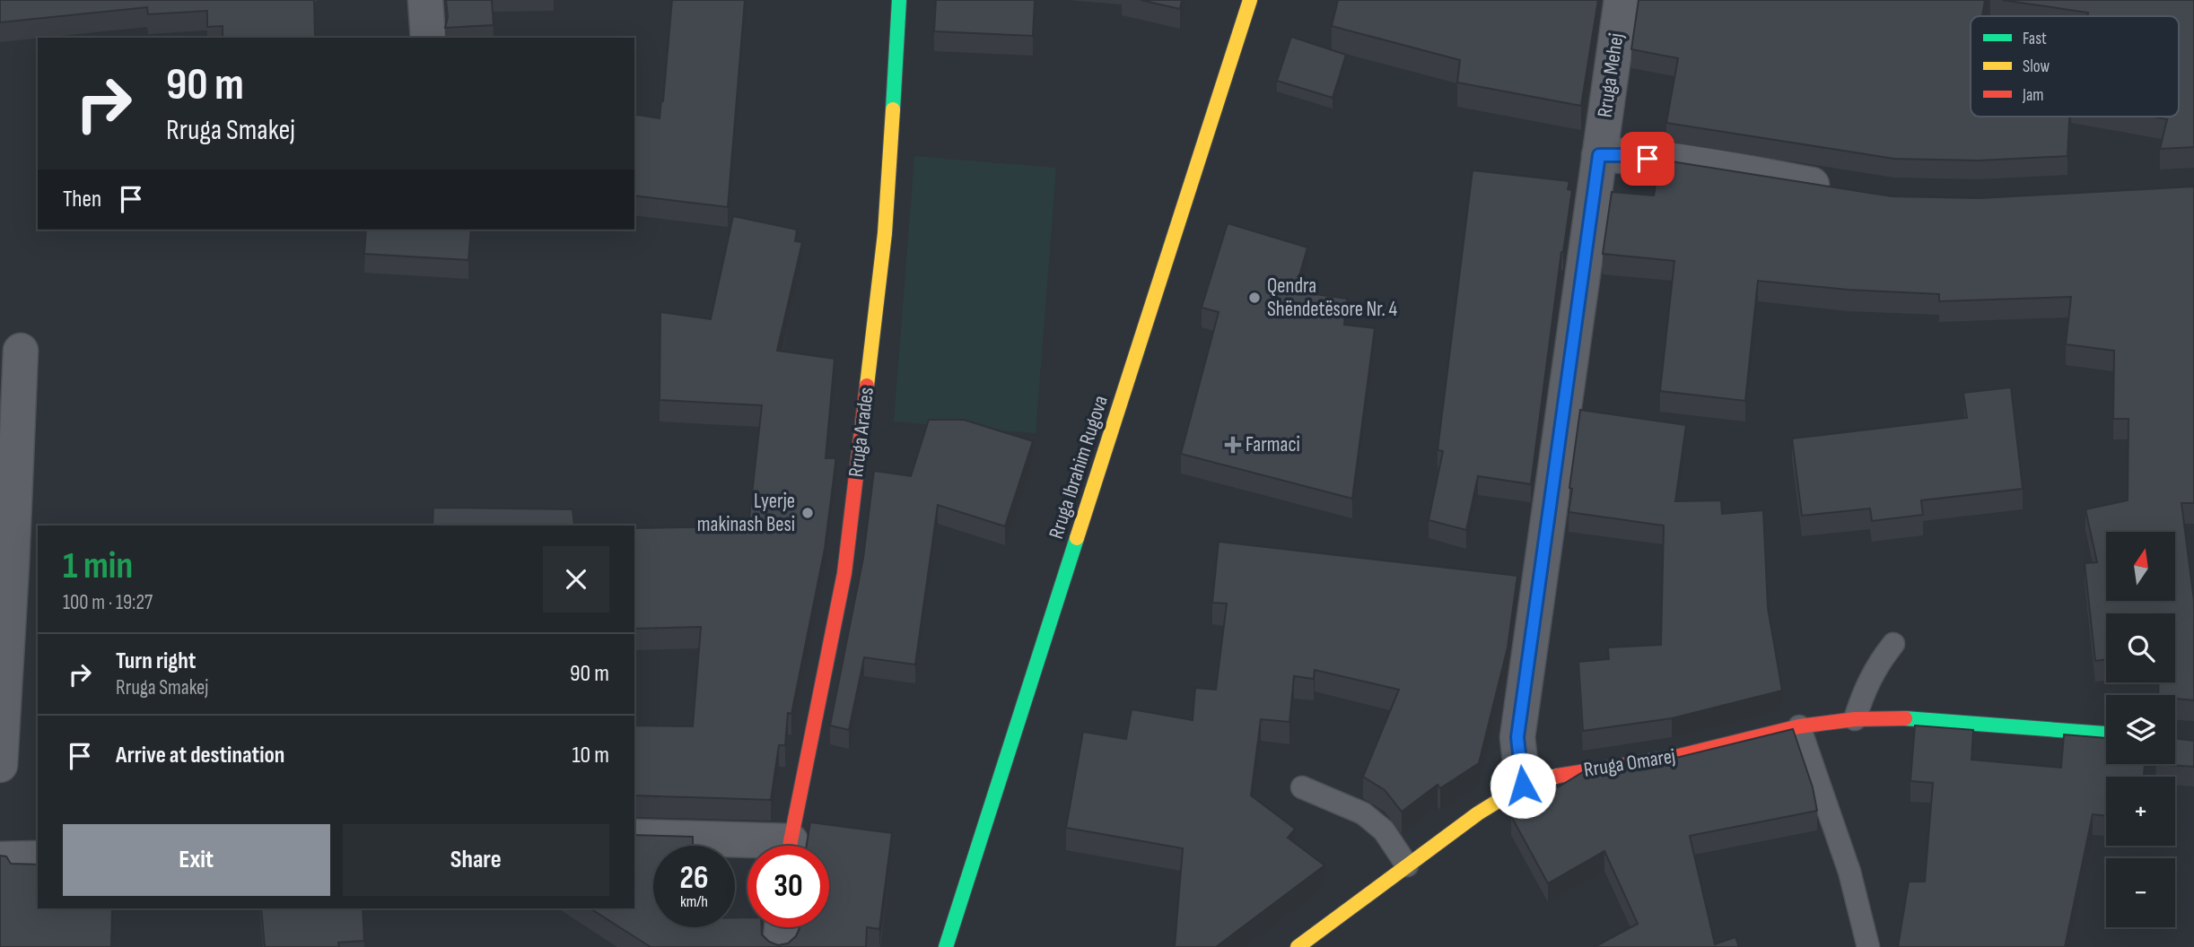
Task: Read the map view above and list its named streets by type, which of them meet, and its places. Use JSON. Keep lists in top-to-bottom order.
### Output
{
  "streets": {
    "street": [
      "Rruga Mehej",
      "Rruga Arades",
      "Rruga Ibrahim Rugova",
      "Rruga Omarej"
    ]
  },
  "crossings": [
    ["Rruga Mehej", "Rruga Omarej"]
  ],
  "places": {
    "other": ["Qendra Shëndetësore Nr. 4", "Lyerje makinash Besi"],
    "health": ["Farmaci"]
  },
  "legend": ["Fast", "Slow", "Jam"],
  "north": "top",
  "page": {
    "turn": ["90 m", "Rruga Smakej"],
    "then": "Then",
    "heading": ["1 min", "100 m · 19:27"],
    "map_buttons": ["+", "−"],
    "list": [
      {
        "name": "Turn right",
        "note": "Rruga Smakej",
        "value": "90 m"
      },
      {
        "name": "Arrive at destination",
        "value": "10 m"
      }
    ],
    "buttons": ["Exit", "Share"],
    "speed": "26 km/h",
    "limit": "30"
  }
}
